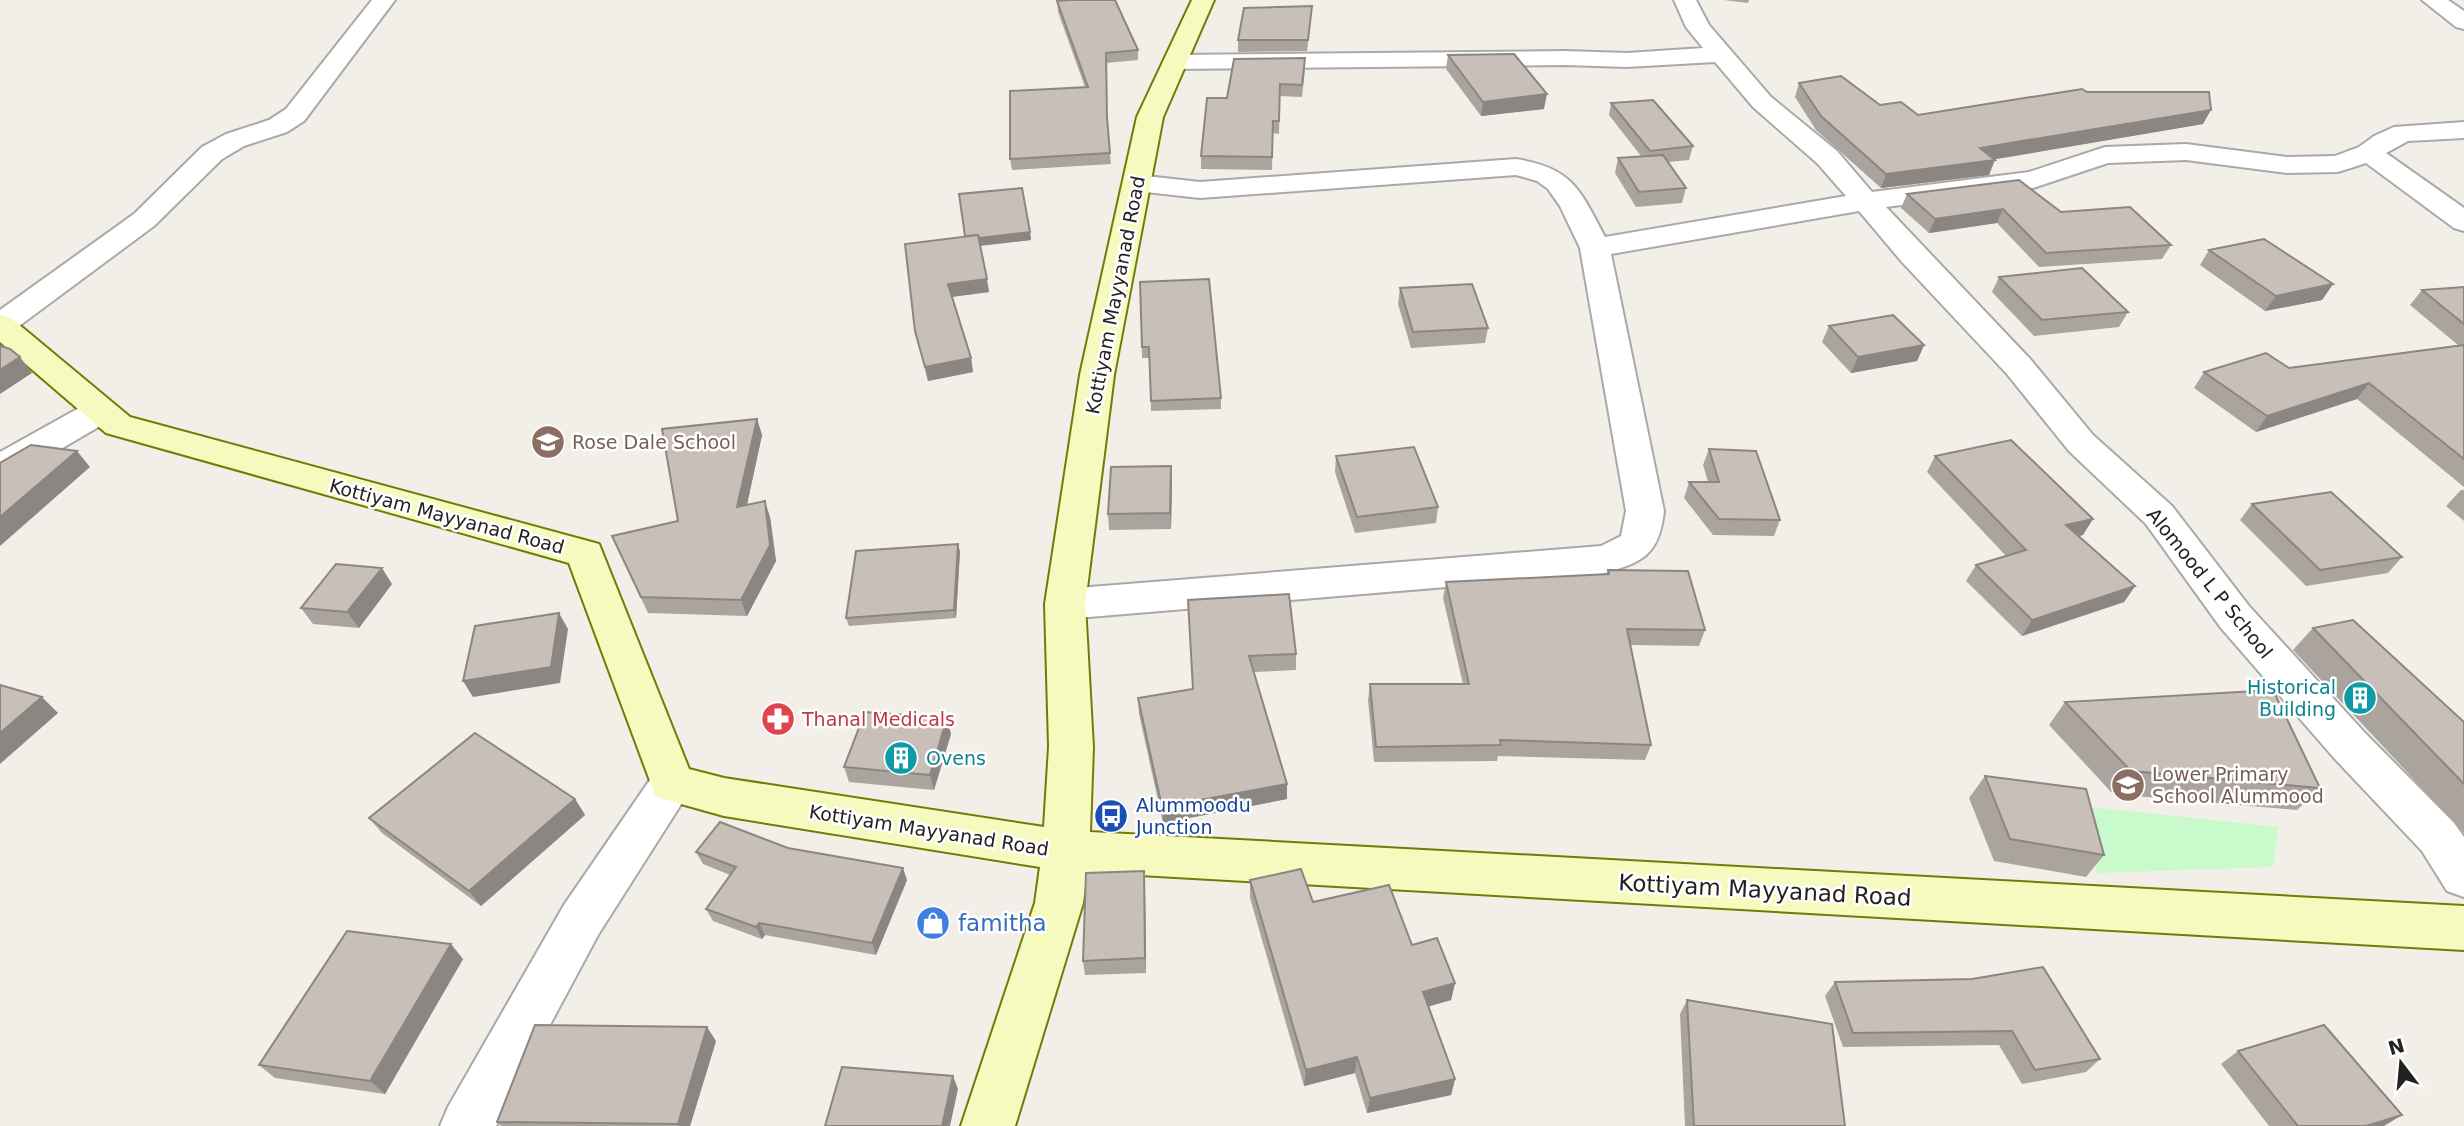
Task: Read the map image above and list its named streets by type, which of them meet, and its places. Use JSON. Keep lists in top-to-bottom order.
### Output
{
  "streets": {
    "main road": ["Kottiyam Mayyanad Road"],
    "street": ["Alomood L P School"]
  },
  "places": {
    "school or university": ["Rose Dale School", "Lower Primary School Alummood"],
    "building": ["Historical Building", "Ovens"],
    "pharmacy": ["Thanal Medicals"],
    "bus stop": ["Alummoodu Junction"],
    "shop": ["famitha"]
  },
  "north": "top"
}
